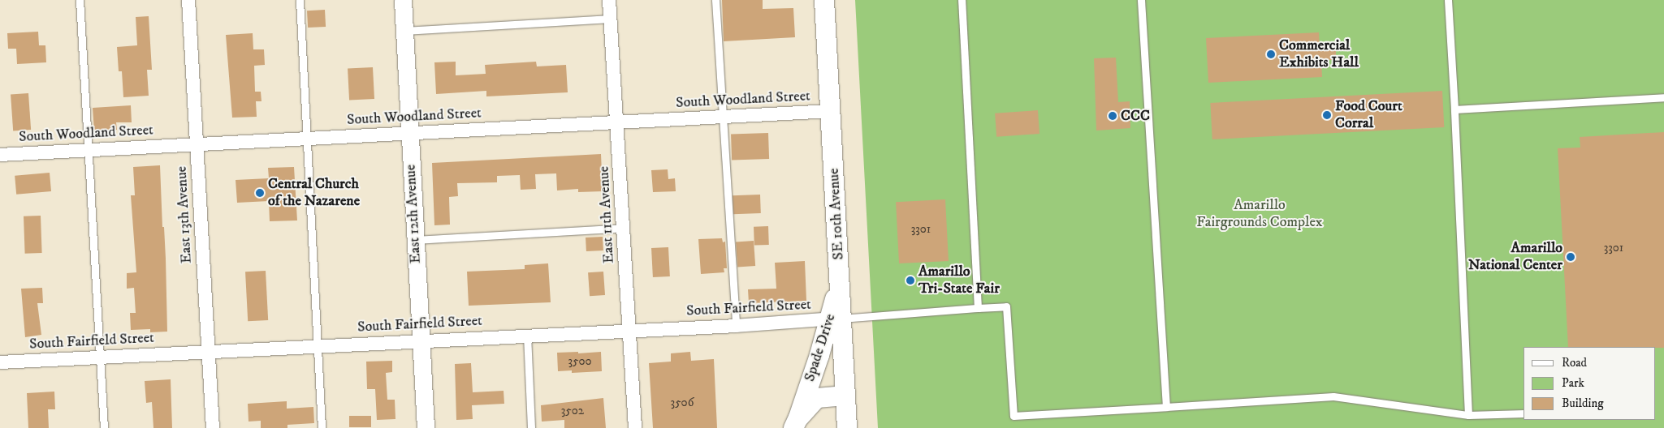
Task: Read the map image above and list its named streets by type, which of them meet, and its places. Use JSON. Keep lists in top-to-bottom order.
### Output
{
  "streets": {
    "main road": ["SE 10th Avenue", "Spade Drive"],
    "street": [
      "South Woodland Street",
      "East 12th Avenue",
      "East 13th Avenue",
      "East 11th Avenue",
      "South Fairfield Street"
    ]
  },
  "crossings": [
    ["South Woodland Street", "East 12th Avenue"],
    ["South Woodland Street", "SE 10th Avenue"],
    ["South Woodland Street", "East 13th Avenue"],
    ["South Woodland Street", "East 11th Avenue"],
    ["East 12th Avenue", "South Fairfield Street"],
    ["SE 10th Avenue", "Spade Drive"],
    ["East 13th Avenue", "South Fairfield Street"],
    ["East 11th Avenue", "South Fairfield Street"],
    ["South Fairfield Street", "Spade Drive"]
  ],
  "parks": ["Amarillo Fairgrounds Complex"],
  "places": [
    "Commercial Exhibits Hall",
    "Food Court Corral",
    "CCC",
    "Central Church of the Nazarene",
    "Amarillo National Center",
    "Amarillo Tri-State Fair"
  ],
  "house_numbers": [
    "3301",
    "3301",
    "3500",
    "3506",
    "3502"
  ],
  "legend": ["Road", "Park", "Building"]
}
